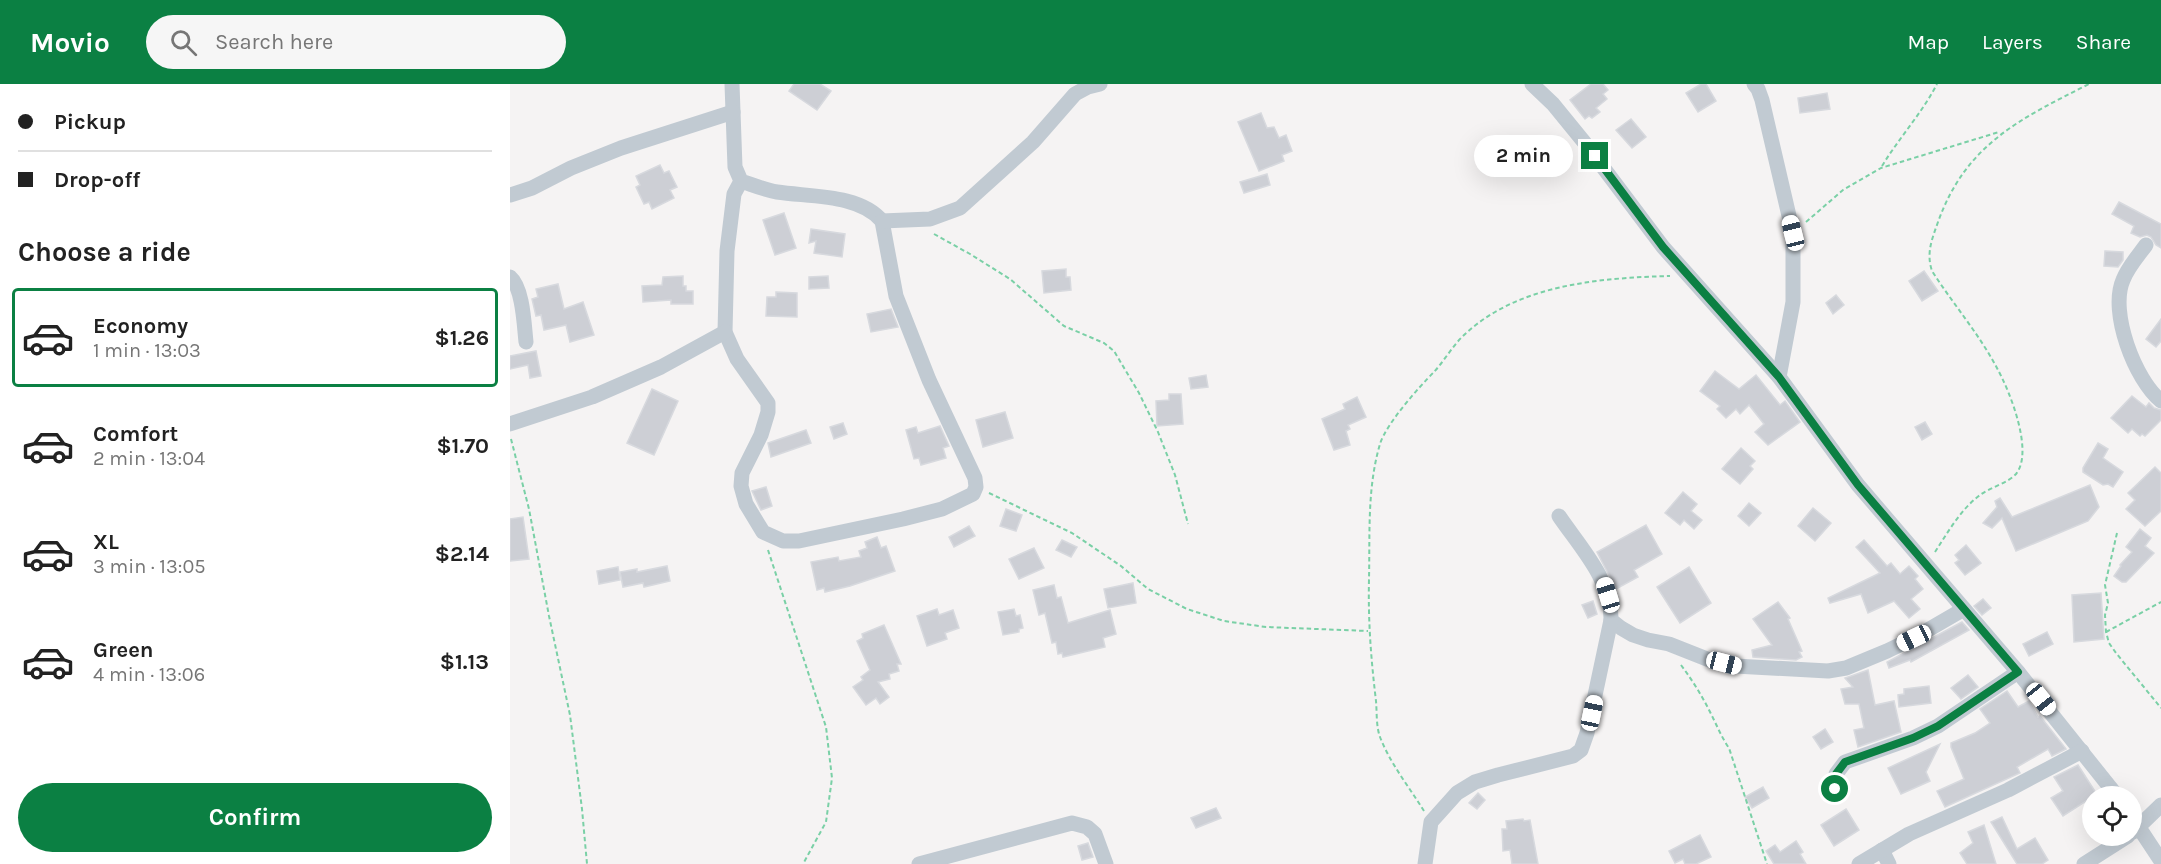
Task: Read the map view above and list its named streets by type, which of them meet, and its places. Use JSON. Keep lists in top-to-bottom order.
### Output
{
  "page": {
    "header": "Movio",
    "search": "Search here",
    "nav": ["Map", "Layers", "Share"],
    "banner": ["Pickup", "Drop-off"],
    "bubble": "2 min",
    "heading": "Choose a ride",
    "list": [
      {
        "name": "Economy",
        "note": "1 min · 13:03",
        "value": "$1.26"
      },
      {
        "name": "Comfort",
        "note": "2 min · 13:04",
        "value": "$1.70"
      },
      {
        "name": "XL",
        "note": "3 min · 13:05",
        "value": "$2.14"
      },
      {
        "name": "Green",
        "note": "4 min · 13:06",
        "value": "$1.13"
      }
    ],
    "buttons": "Confirm"
  }
}
